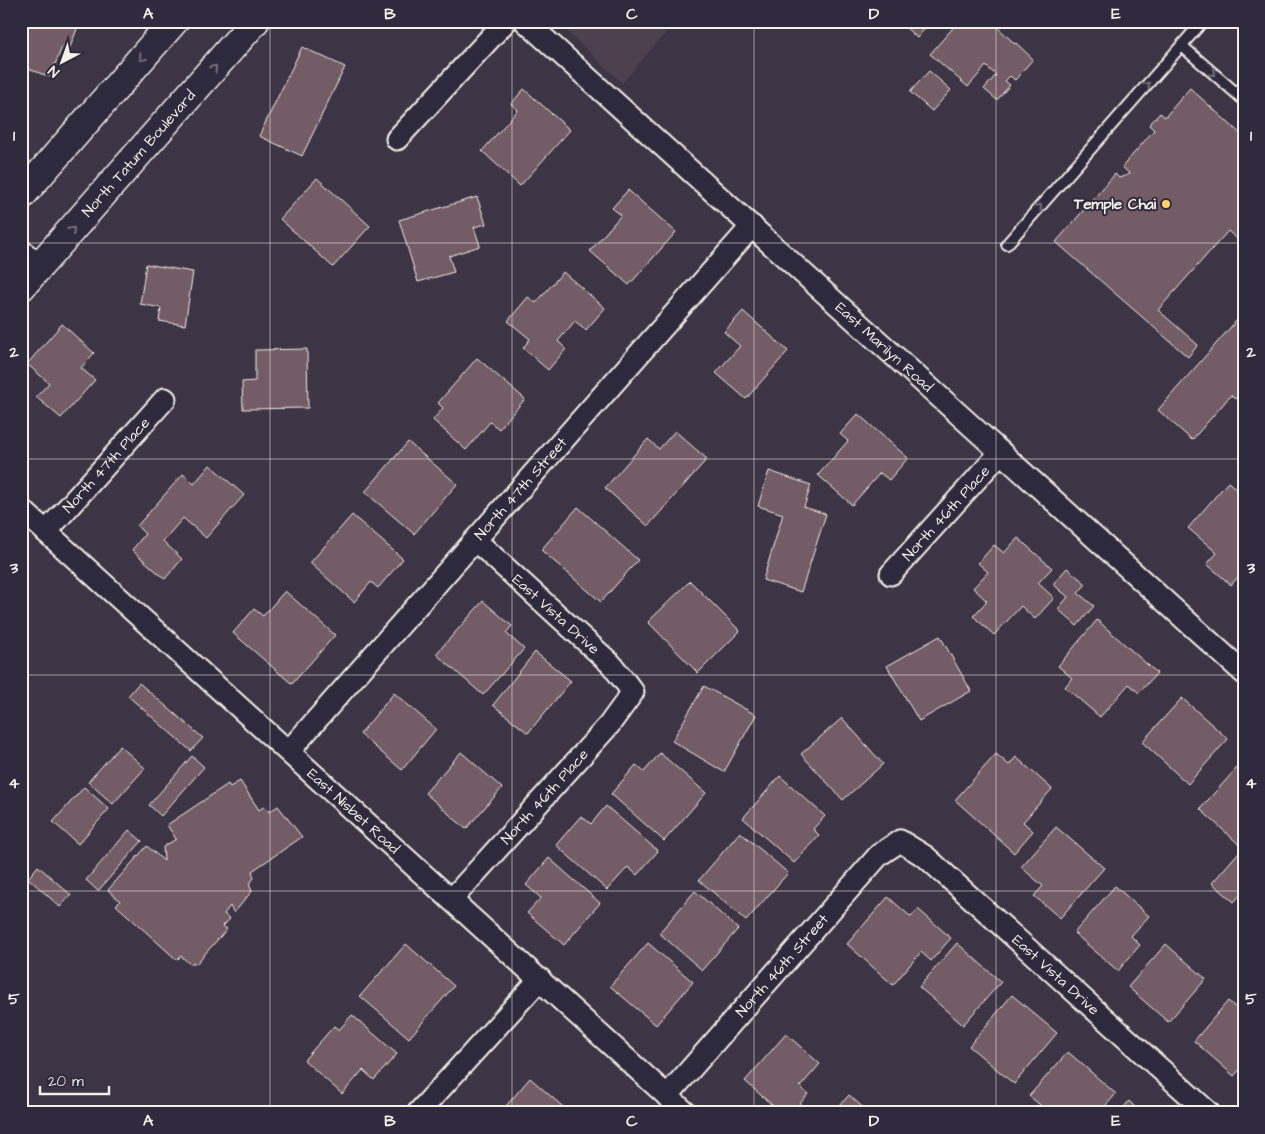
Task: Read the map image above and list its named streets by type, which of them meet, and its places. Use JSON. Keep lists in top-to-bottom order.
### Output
{
  "streets": {
    "main road": ["North Tatum Boulevard"],
    "street": [
      "East Marilyn Road",
      "North 47th Place",
      "North 47th Street",
      "North 46th Place",
      "East Vista Drive",
      "East Nisbet Road",
      "North 46th Street"
    ]
  },
  "crossings": [
    ["East Marilyn Road", "North 47th Street"],
    ["East Marilyn Road", "North 46th Place"],
    ["North 47th Place", "East Nisbet Road"],
    ["North 47th Street", "East Vista Drive"],
    ["North 47th Street", "East Nisbet Road"],
    ["North 46th Place", "East Vista Drive"],
    ["North 46th Place", "East Nisbet Road"],
    ["East Vista Drive", "North 46th Street"],
    ["East Nisbet Road", "North 46th Street"]
  ],
  "places": ["Temple Chai"],
  "scale_bar": "20 m",
  "north": "bottom left",
  "grid": {
    "columns": [
      "A",
      "B",
      "C",
      "D",
      "E"
    ],
    "rows": [
      "1",
      "2",
      "3",
      "4",
      "5"
    ]
  }
}
